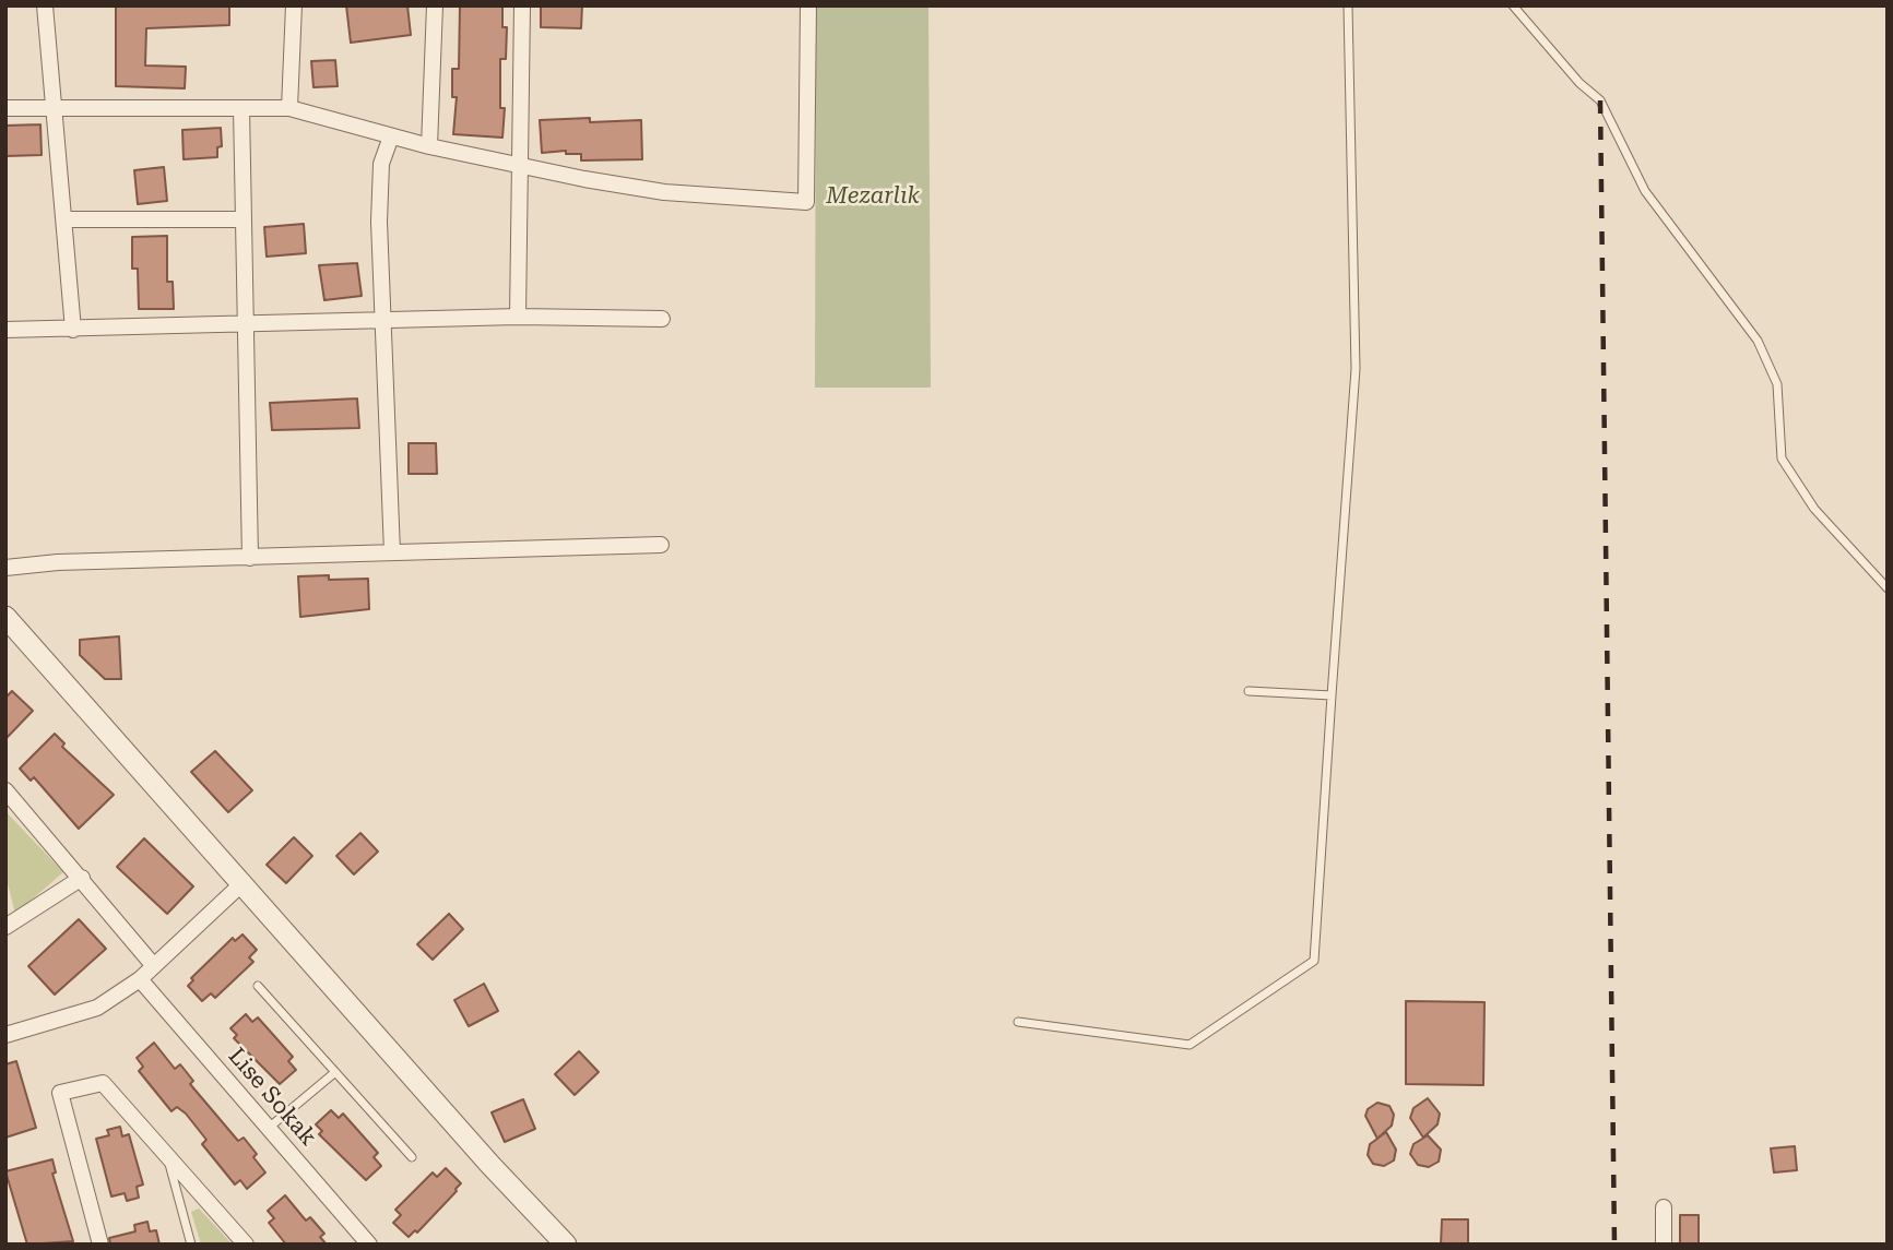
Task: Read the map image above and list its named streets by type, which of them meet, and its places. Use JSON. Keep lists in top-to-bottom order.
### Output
{
  "streets": {
    "street": ["Lise Sokak"]
  },
  "parks": ["Mezarlık"]
}
